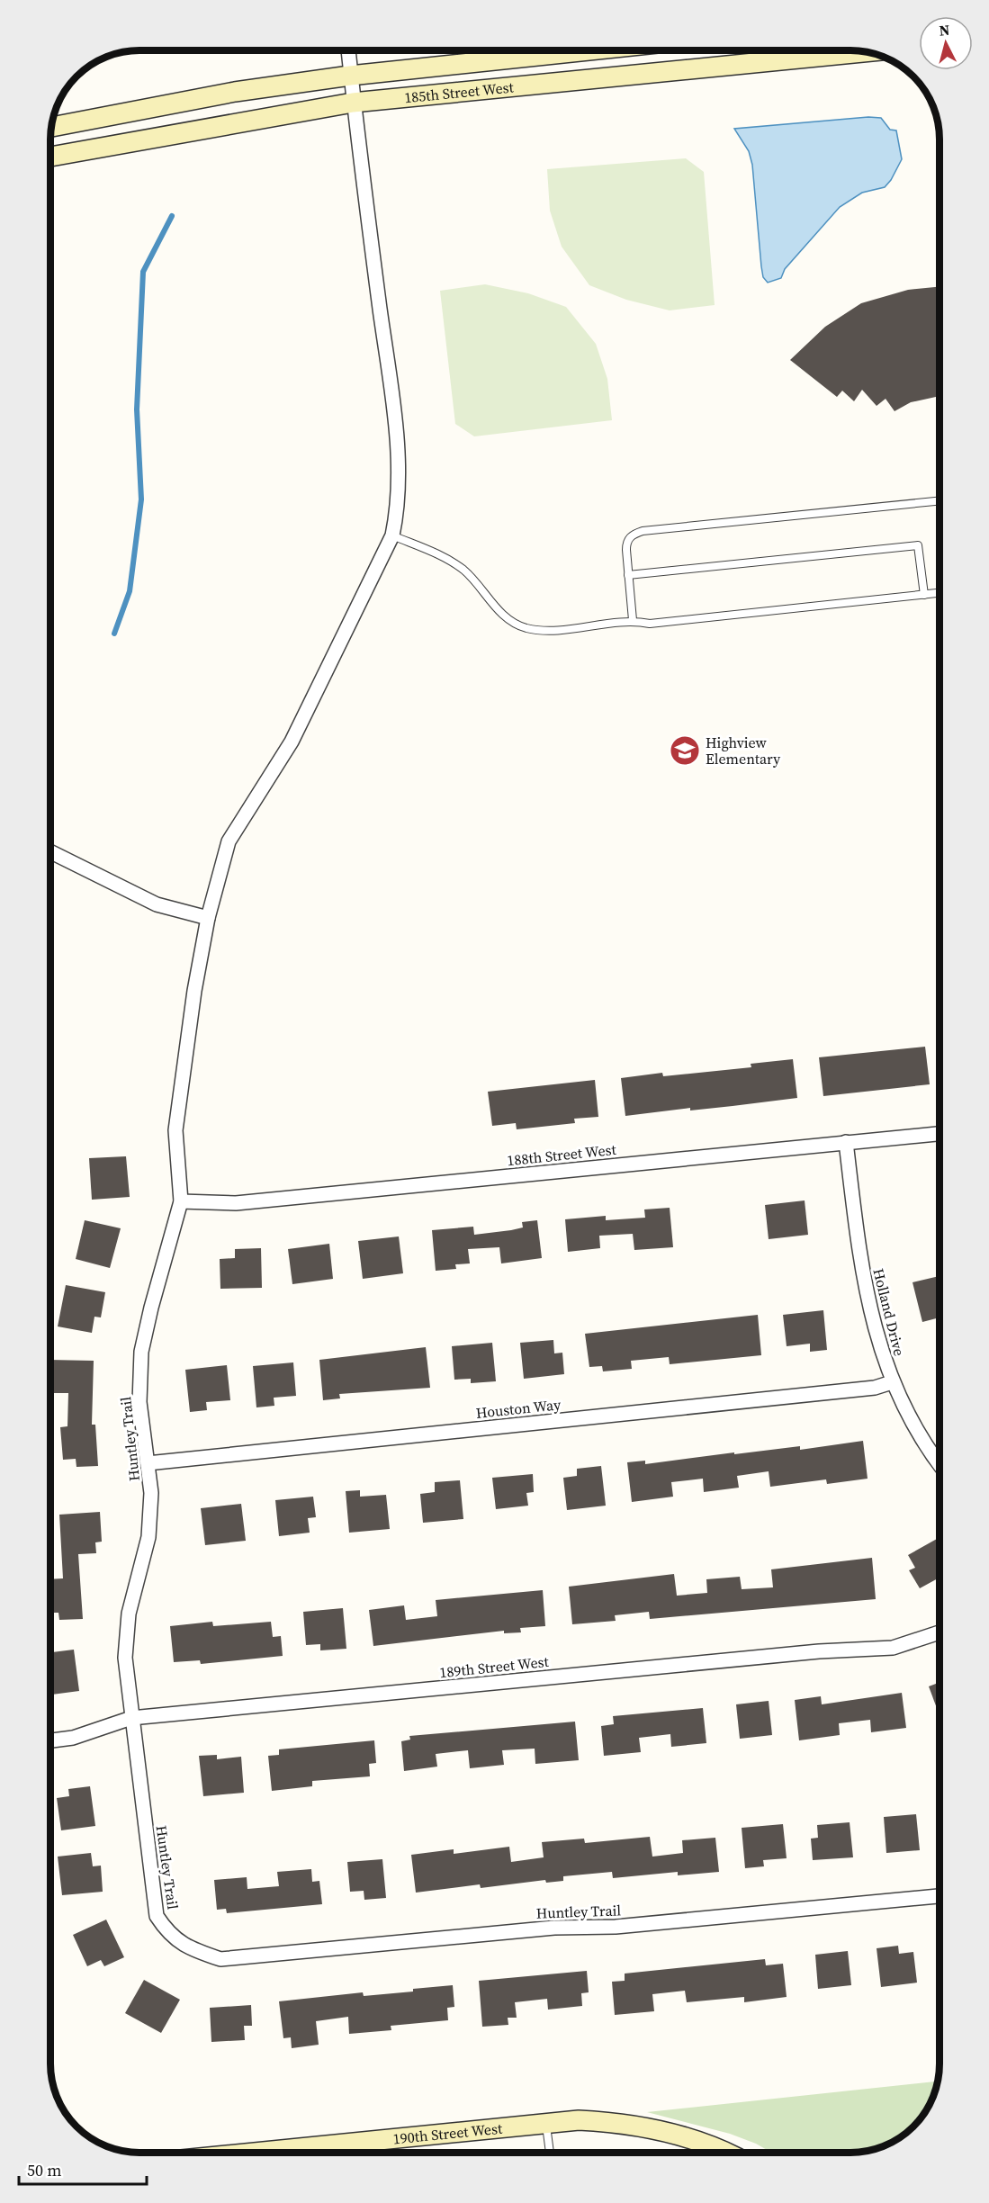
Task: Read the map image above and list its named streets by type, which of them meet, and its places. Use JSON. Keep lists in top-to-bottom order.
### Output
{
  "streets": {
    "street": [
      "185th Street West",
      "188th Street West",
      "Holland Drive",
      "Houston Way",
      "Huntley Trail",
      "189th Street West",
      "190th Street West"
    ]
  },
  "crossings": [
    ["185th Street West", "Huntley Trail"],
    ["188th Street West", "Holland Drive"],
    ["188th Street West", "Huntley Trail"],
    ["Holland Drive", "Houston Way"],
    ["Houston Way", "Huntley Trail"],
    ["Huntley Trail", "189th Street West"]
  ],
  "places": {
    "school or university": ["Highview Elementary"]
  },
  "scale_bar": "50 m",
  "north": "top"
}
